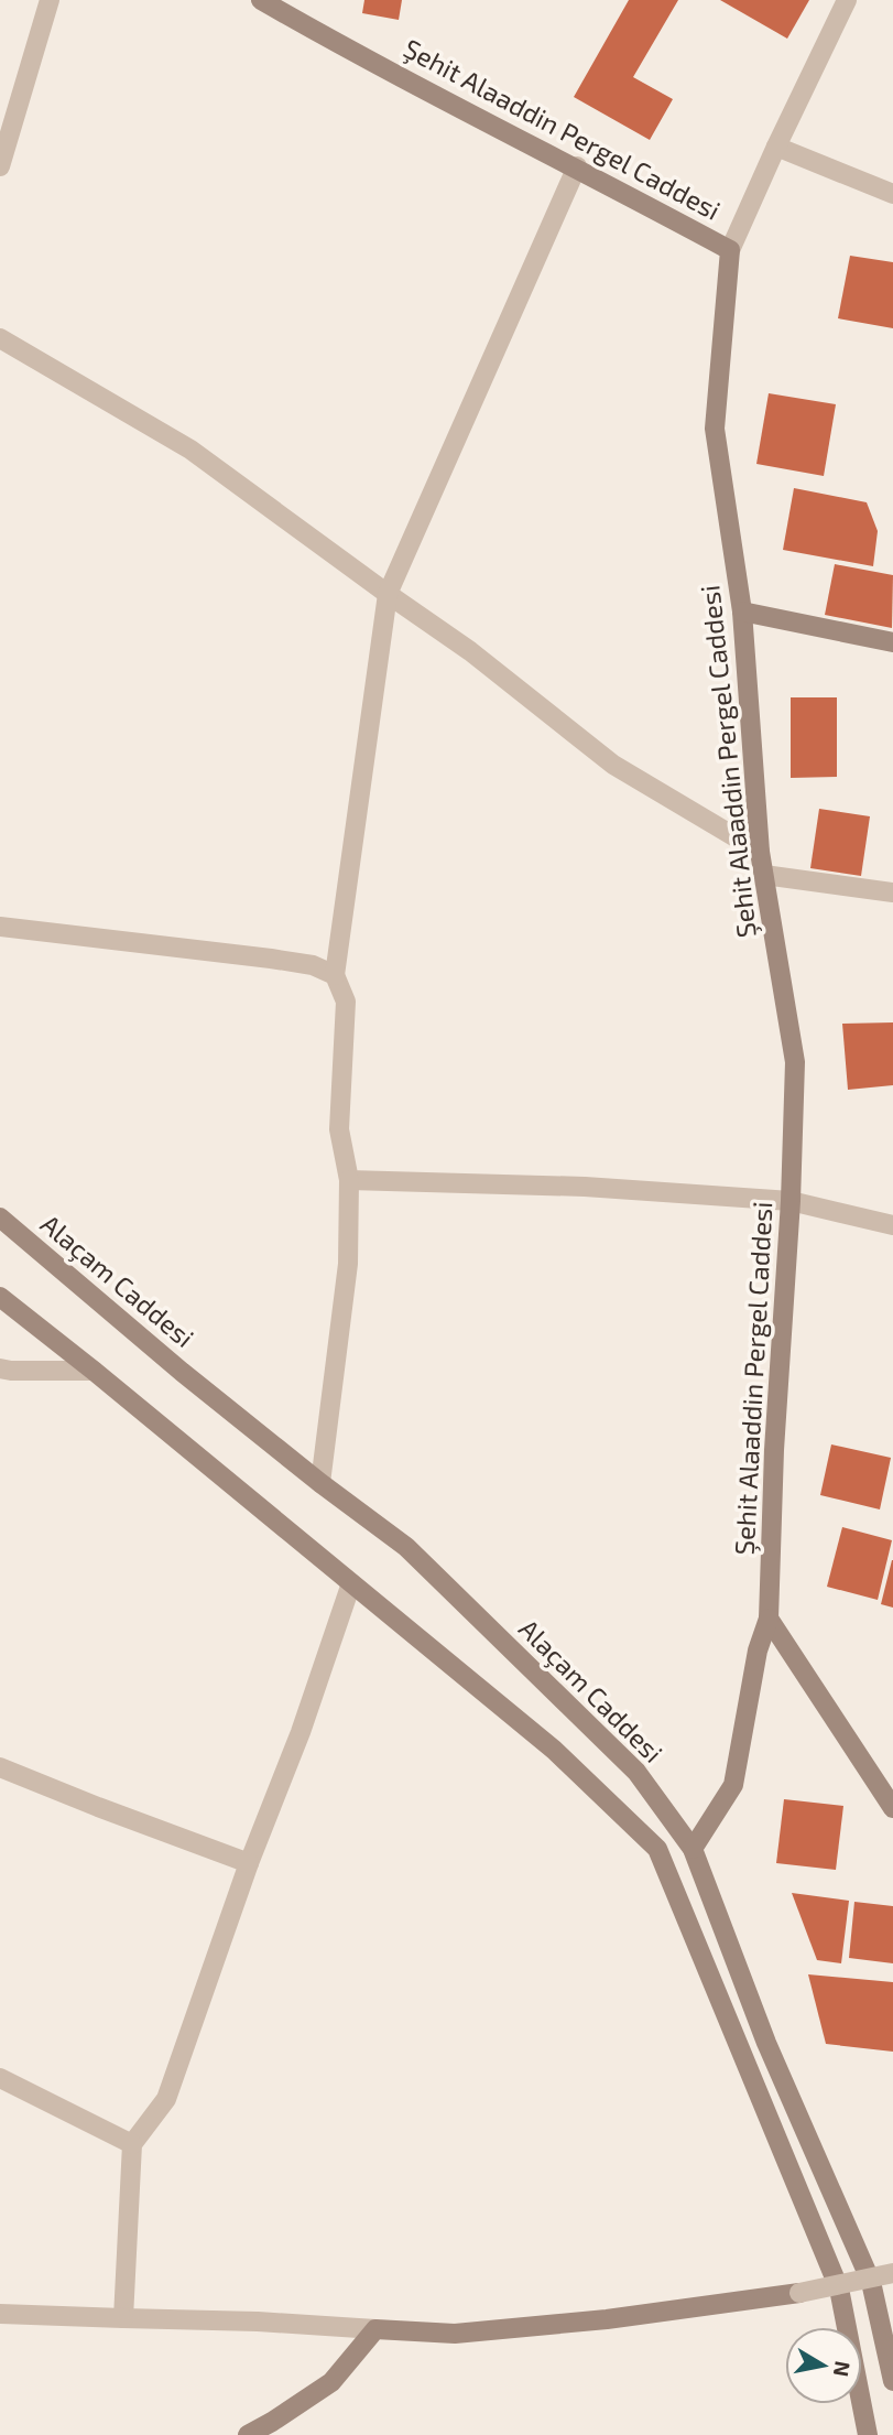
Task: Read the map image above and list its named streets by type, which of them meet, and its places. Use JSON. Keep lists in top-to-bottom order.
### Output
{
  "streets": {
    "street": ["Şehit Alaaddin Pergel Caddesi", "Alaçam Caddesi"]
  },
  "crossings": [
    ["Şehit Alaaddin Pergel Caddesi", "Alaçam Caddesi"]
  ],
  "north": "right"
}
